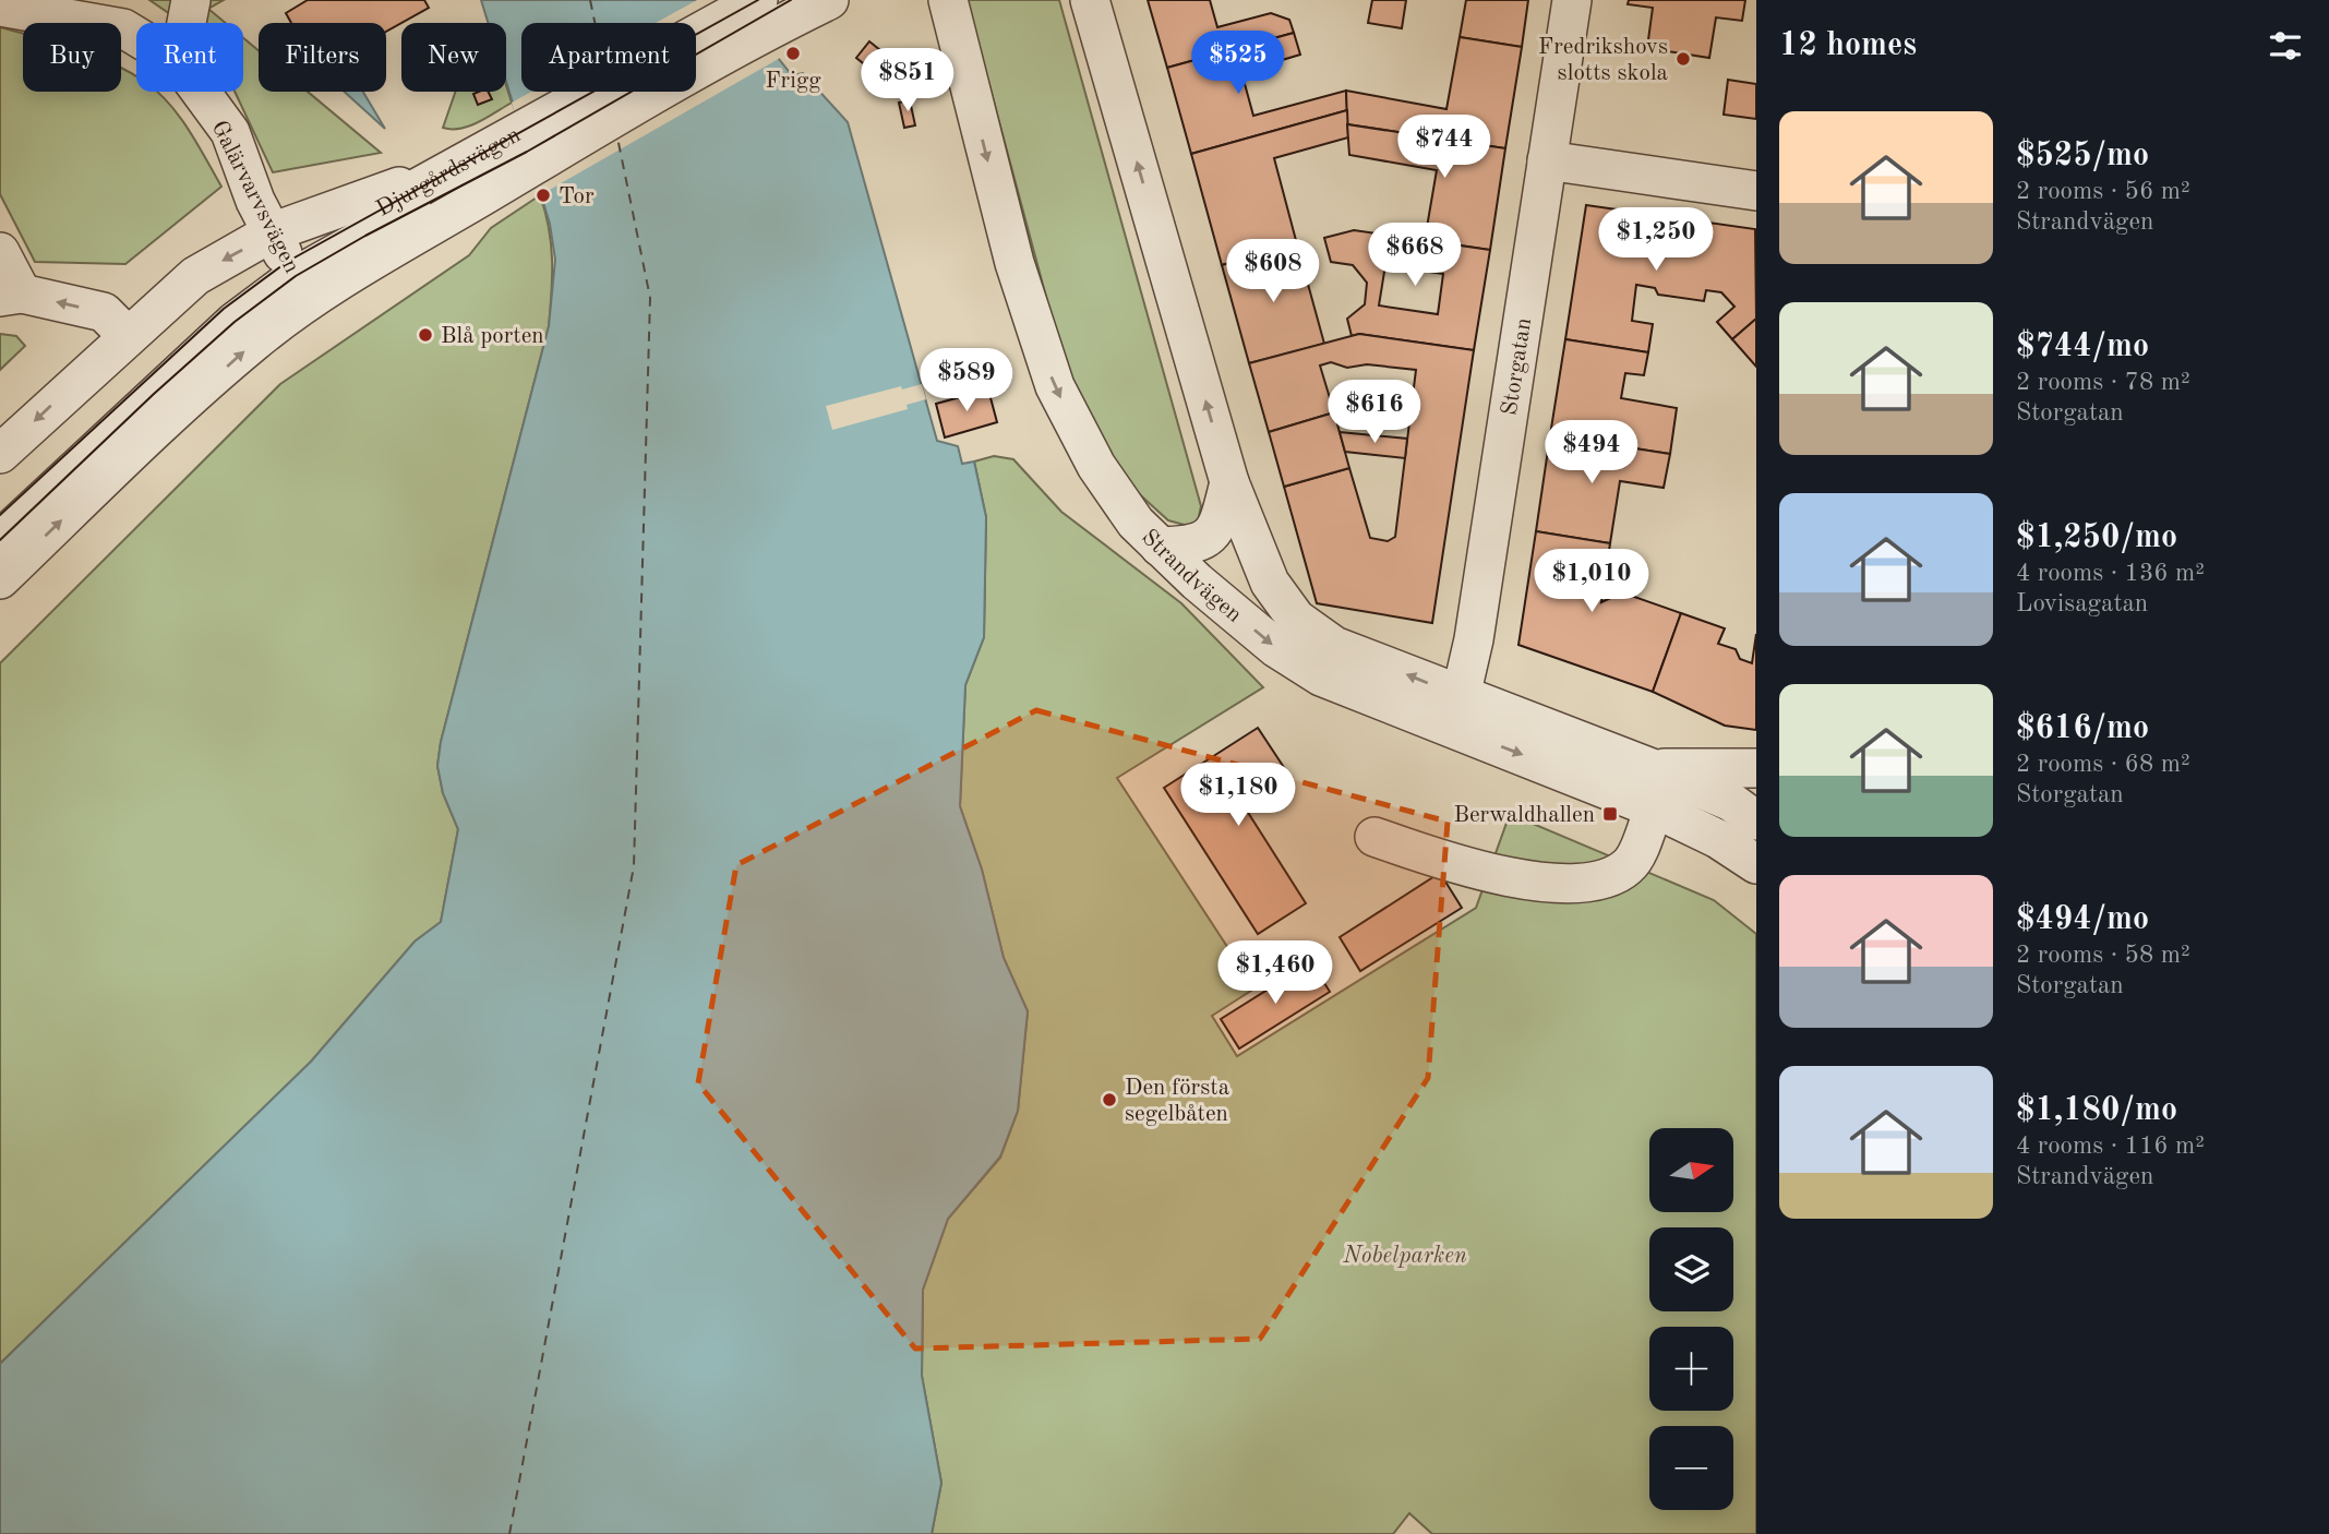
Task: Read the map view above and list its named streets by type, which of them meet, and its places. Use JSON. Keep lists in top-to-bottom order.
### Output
{
  "streets": {
    "street": [
      "Djurgårdsvägen",
      "Galärvarvsvägen",
      "Storgatan",
      "Strandvägen"
    ]
  },
  "crossings": [
    ["Djurgårdsvägen", "Galärvarvsvägen"],
    ["Storgatan", "Strandvägen"]
  ],
  "parks": ["Nobelparken"],
  "places": {
    "other": [
      "Frigg",
      "Fredrikshovs slotts skola",
      "Tor",
      "Blå porten",
      "Den första segelbåten"
    ],
    "transit": ["Berwaldhallen"]
  },
  "north": "right",
  "page": {
    "heading": "12 homes",
    "chip": [
      "Buy",
      "Rent",
      "Filters",
      "New",
      "Apartment"
    ],
    "price": [
      "$525",
      "$851",
      "$744",
      "$1,250",
      "$668",
      "$608",
      "$589",
      "$616",
      "$494",
      "$1,010",
      "$1,180",
      "$1,460"
    ],
    "list": [
      {
        "name": "$525/mo",
        "note": "2 rooms · 56 m² · Strandvägen"
      },
      {
        "name": "$744/mo",
        "note": "2 rooms · 78 m² · Storgatan"
      },
      {
        "name": "$1,250/mo",
        "note": "4 rooms · 136 m² · Lovisagatan"
      },
      {
        "name": "$616/mo",
        "note": "2 rooms · 68 m² · Storgatan"
      },
      {
        "name": "$494/mo",
        "note": "2 rooms · 58 m² · Storgatan"
      },
      {
        "name": "$1,180/mo",
        "note": "4 rooms · 116 m² · Strandvägen"
      }
    ],
    "map_buttons": ["+", "−"]
  }
}
